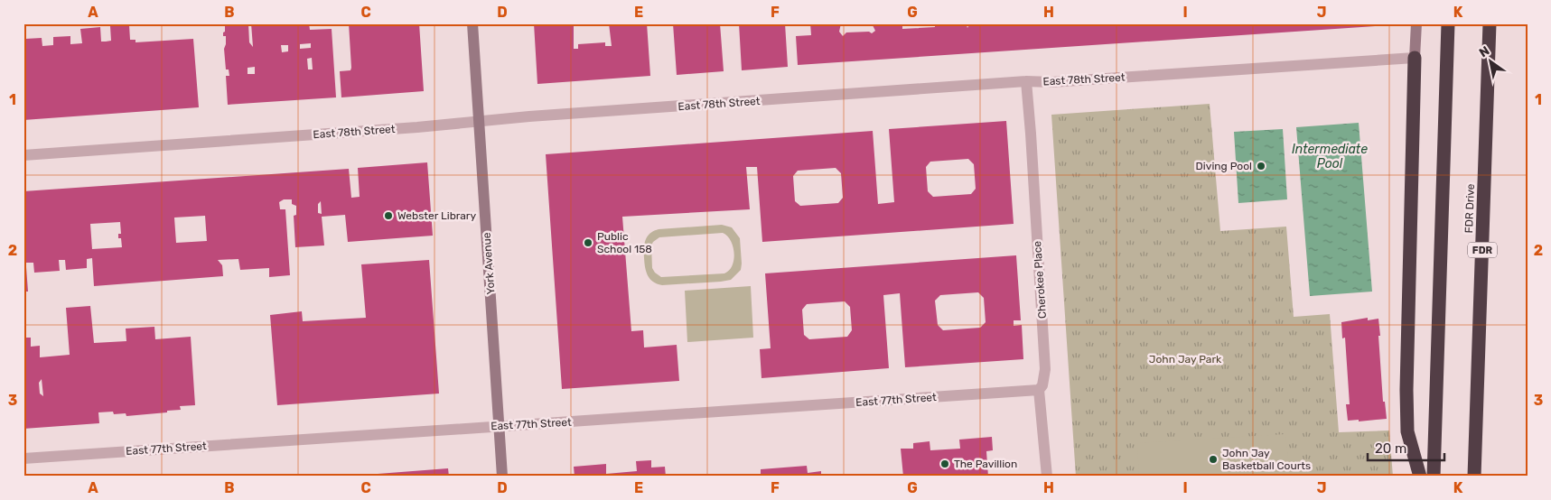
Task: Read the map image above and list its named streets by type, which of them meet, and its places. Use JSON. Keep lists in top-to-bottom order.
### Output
{
  "streets": {
    "highway": ["FDR Drive", "FDR"],
    "main road": ["York Avenue"],
    "street": ["East 78th Street", "Cherokee Place", "East 77th Street"]
  },
  "crossings": [
    ["East 78th Street", "York Avenue"],
    ["East 78th Street", "Cherokee Place"],
    ["York Avenue", "East 77th Street"],
    ["Cherokee Place", "East 77th Street"]
  ],
  "water": ["Intermediate Pool"],
  "parks": ["John Jay Park"],
  "places": [
    "Diving Pool",
    "Webster Library",
    "Public School 158",
    "John Jay Basketball Courts",
    "The Pavillion"
  ],
  "scale_bar": "20 m",
  "north": "top left",
  "grid": {
    "columns": [
      "A",
      "B",
      "C",
      "D",
      "E",
      "F",
      "G",
      "H",
      "I",
      "J",
      "K"
    ],
    "rows": ["1", "2", "3"]
  }
}
